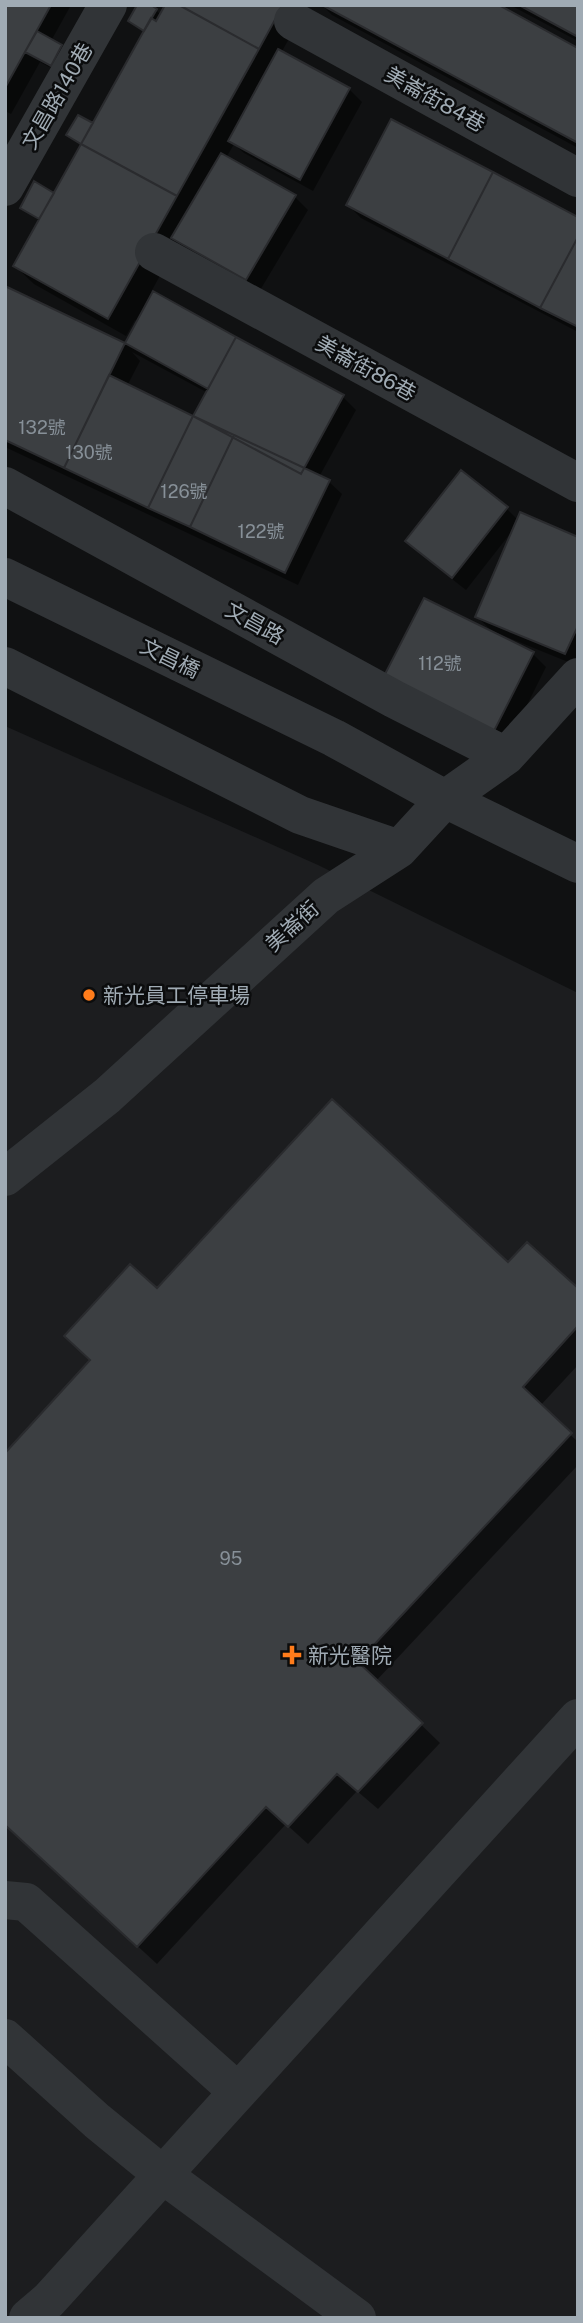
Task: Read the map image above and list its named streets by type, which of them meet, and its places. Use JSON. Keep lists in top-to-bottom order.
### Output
{
  "streets": {
    "street": [
      "文昌路140巷",
      "美崙街84巷",
      "美崙街86巷",
      "文昌路",
      "文昌橋",
      "美崙街"
    ]
  },
  "crossings": [
    ["文昌路", "美崙街"],
    ["文昌橋", "美崙街"]
  ],
  "places": {
    "other": ["新光員工停車場"],
    "health": ["新光醫院"]
  },
  "house_numbers": [
    "132號",
    "130號",
    "126號",
    "122號",
    "112號",
    "95"
  ]
}
